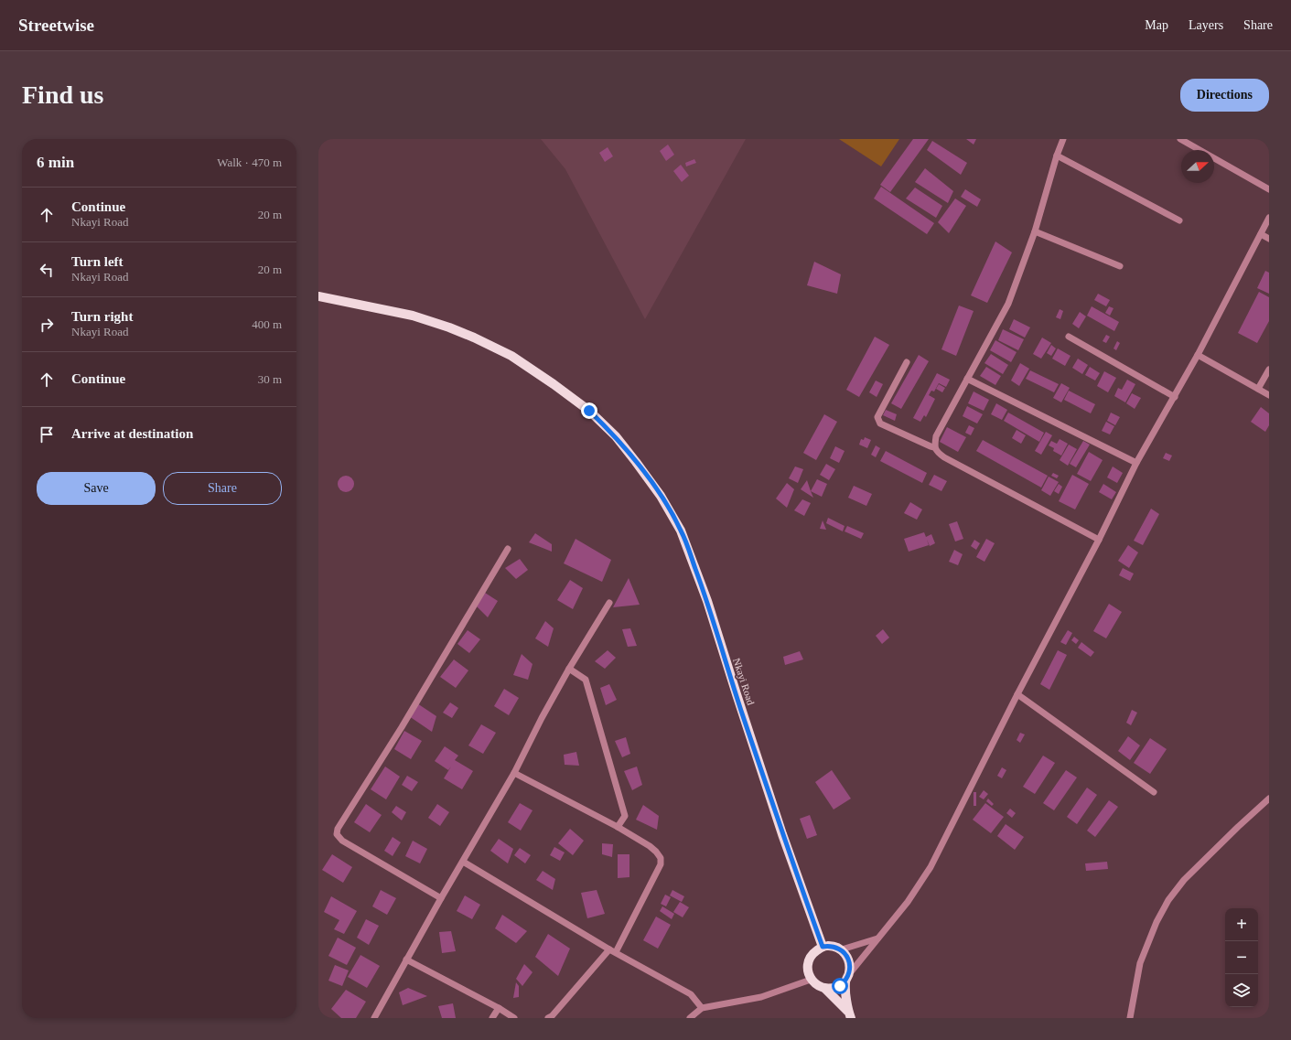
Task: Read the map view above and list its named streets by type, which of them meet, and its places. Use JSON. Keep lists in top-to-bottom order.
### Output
{
  "streets": {
    "main road": ["Nkayi Road"]
  },
  "north": "right",
  "page": {
    "header": "Streetwise",
    "nav": ["Map", "Layers", "Share"],
    "buttons": [
      "Directions",
      ["Save", "Share"]
    ],
    "title": "Find us",
    "heading": ["6 min", "Walk · 470 m"],
    "list": [
      ["Continue", "Nkayi Road", "20 m"],
      ["Turn left", "Nkayi Road", "20 m"],
      ["Turn right", "Nkayi Road", "400 m"],
      ["Continue", "30 m"],
      "Arrive at destination"
    ],
    "map_buttons": ["+", "−"]
  }
}
